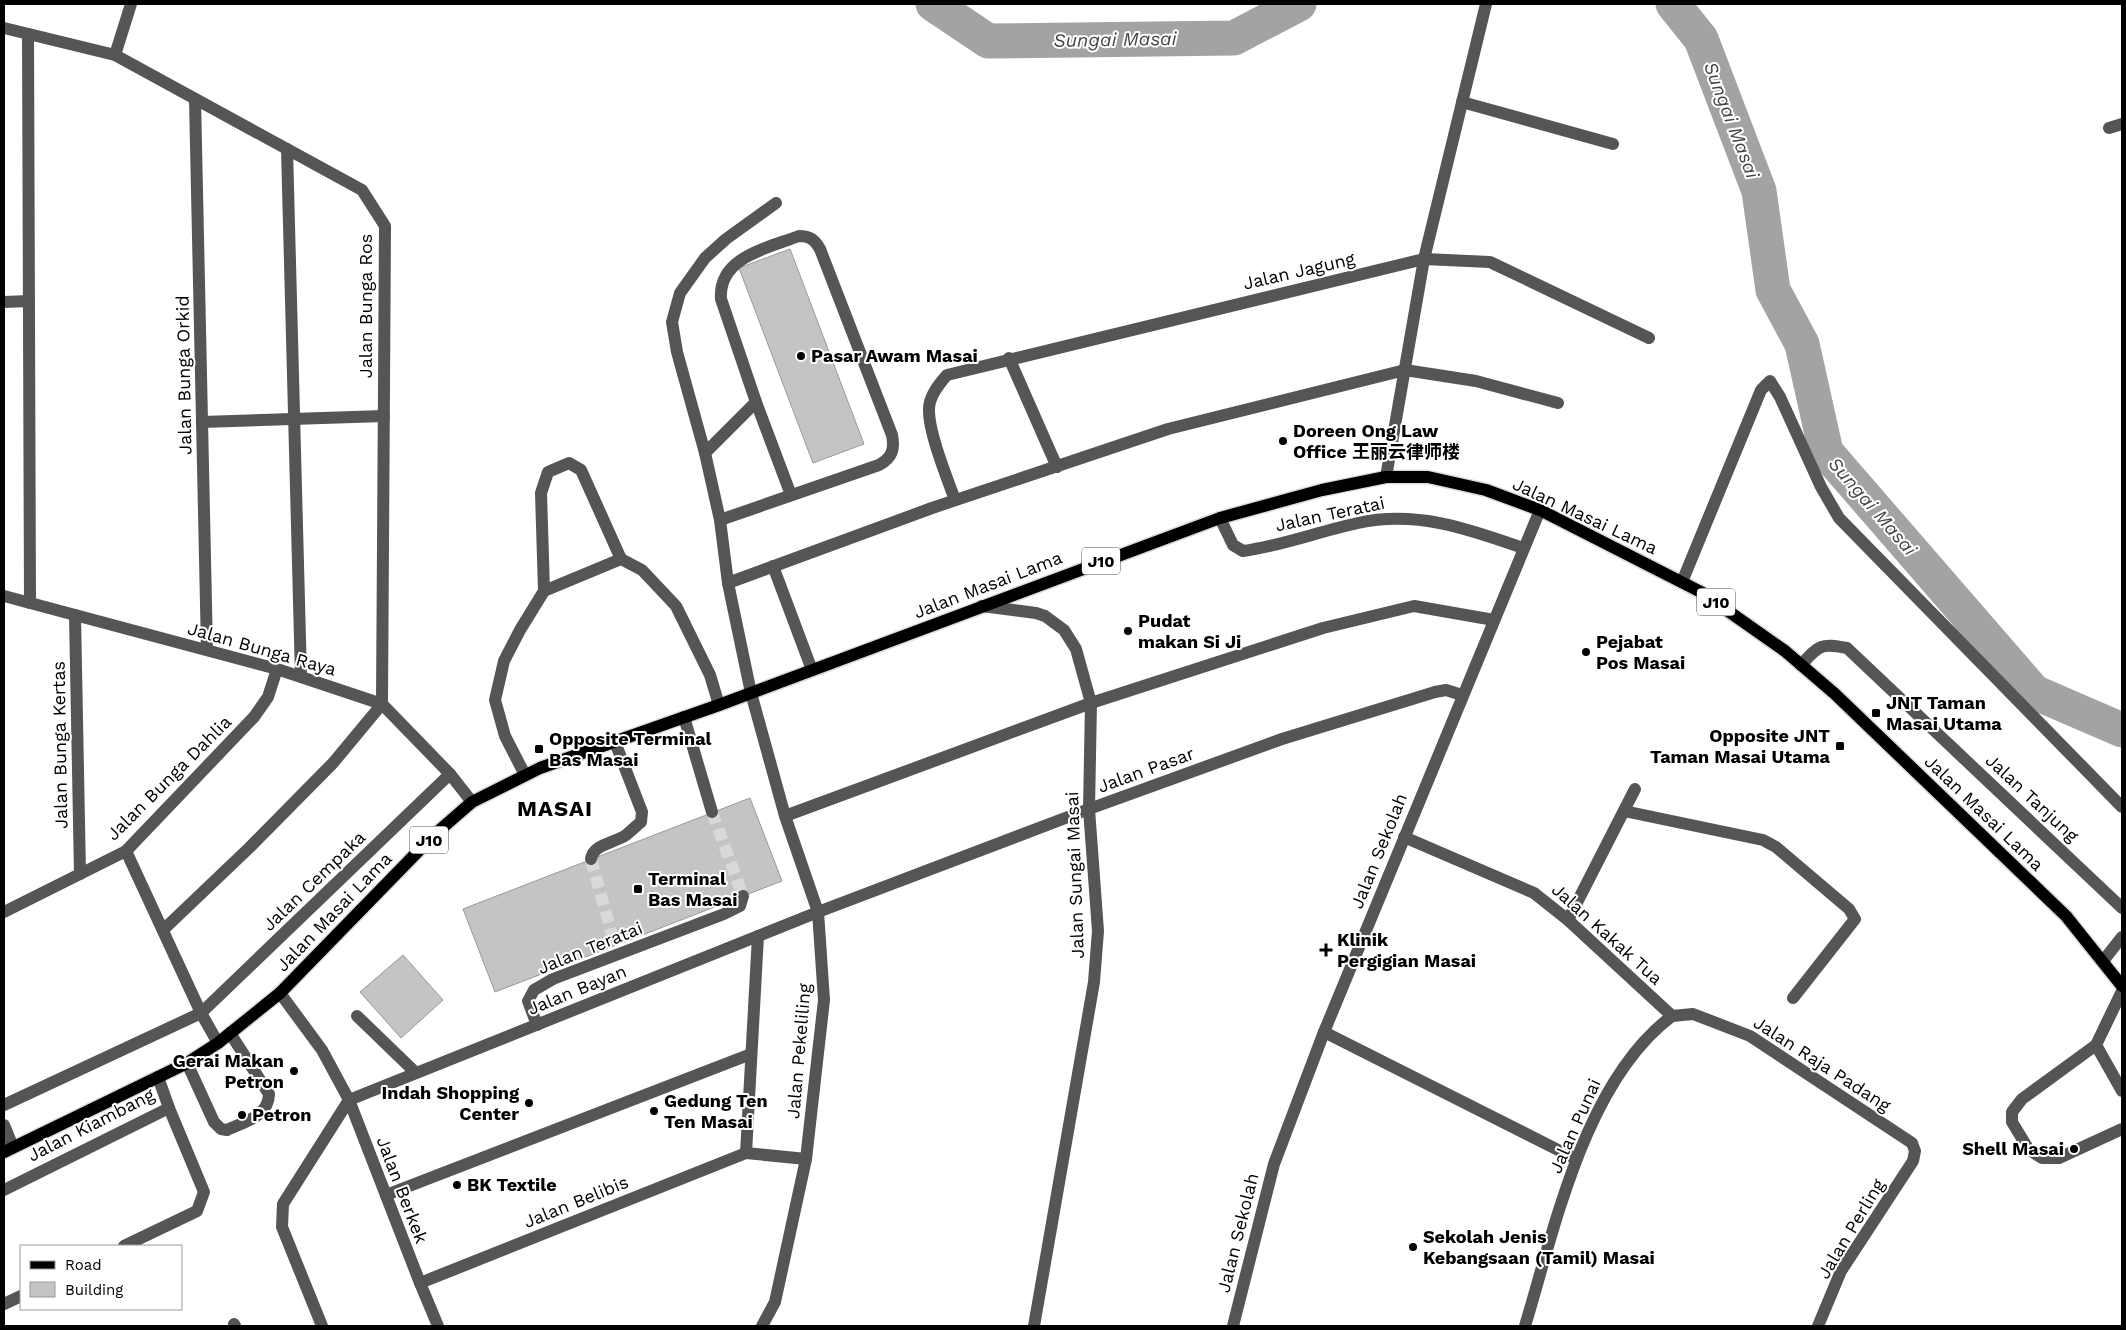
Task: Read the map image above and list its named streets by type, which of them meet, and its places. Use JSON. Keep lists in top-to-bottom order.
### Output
{
  "streets": {
    "main road": ["Jalan Masai Lama", "J10"],
    "street": [
      "Jalan Jagung",
      "Jalan Bunga Ros",
      "Jalan Bunga Orkid",
      "Jalan Teratai",
      "Jalan Bunga Raya",
      "Jalan Bunga Kertas",
      "Jalan Pasar",
      "Jalan Bunga Dahlia",
      "Jalan Tanjung",
      "Jalan Sekolah",
      "Jalan Sungai Masai",
      "Jalan Cempaka",
      "Jalan Kakak Tua",
      "Jalan Bayan",
      "Jalan Pekeliling",
      "Jalan Raja Padang",
      "Jalan Kiambang",
      "Jalan Punai",
      "Jalan Berkek",
      "Jalan Belibis",
      "Jalan Perling"
    ]
  },
  "crossings": [
    ["Jalan Bunga Ros", "Jalan Bunga Orkid"],
    ["Jalan Bunga Ros", "Jalan Bunga Raya"],
    ["Jalan Bunga Orkid", "Jalan Bunga Raya"],
    ["Jalan Teratai", "Jalan Masai Lama"],
    ["Jalan Teratai", "Jalan Sekolah"],
    ["Jalan Teratai", "Jalan Bayan"],
    ["Jalan Masai Lama", "Jalan Bunga Raya"],
    ["Jalan Masai Lama", "Jalan Tanjung"],
    ["Jalan Masai Lama", "Jalan Sekolah"],
    ["Jalan Masai Lama", "Jalan Sungai Masai"],
    ["Jalan Masai Lama", "Jalan Pekeliling"],
    ["Jalan Masai Lama", "Jalan Kiambang"],
    ["Jalan Masai Lama", "Jalan Berkek"],
    ["Jalan Bunga Raya", "Jalan Bunga Kertas"],
    ["Jalan Bunga Raya", "Jalan Bunga Dahlia"],
    ["Jalan Bunga Raya", "Jalan Cempaka"],
    ["Jalan Bunga Kertas", "Jalan Bunga Dahlia"],
    ["Jalan Pasar", "Jalan Sekolah"],
    ["Jalan Pasar", "Jalan Sungai Masai"],
    ["Jalan Pasar", "Jalan Bayan"],
    ["Jalan Pasar", "Jalan Pekeliling"],
    ["Jalan Sekolah", "Jalan Kakak Tua"],
    ["Jalan Kakak Tua", "Jalan Raja Padang"],
    ["Jalan Kakak Tua", "Jalan Punai"],
    ["Jalan Bayan", "Jalan Pekeliling"],
    ["Jalan Bayan", "Jalan Berkek"],
    ["Jalan Pekeliling", "Jalan Belibis"],
    ["Jalan Raja Padang", "Jalan Punai"],
    ["Jalan Raja Padang", "Jalan Perling"],
    ["Jalan Berkek", "Jalan Belibis"]
  ],
  "districts": ["MASAI"],
  "water": ["Sungai Masai"],
  "places": {
    "other": [
      "Pasar Awam Masai",
      "Doreen Ong Law Office 王丽云律师楼",
      "Pudat makan Si Ji",
      "Pejabat Pos Masai",
      "Gerai Makan Petron",
      "Indah Shopping Center",
      "Gedung Ten Ten Masai",
      "Petron",
      "Shell Masai",
      "BK Textile",
      "Sekolah Jenis Kebangsaan (Tamil) Masai"
    ],
    "transit": [
      "JNT Taman Masai Utama",
      "Opposite JNT Taman Masai Utama",
      "Opposite Terminal Bas Masai",
      "Terminal Bas Masai"
    ],
    "health": ["Klinik Pergigian Masai"]
  },
  "legend": ["Road", "Building"]
}
